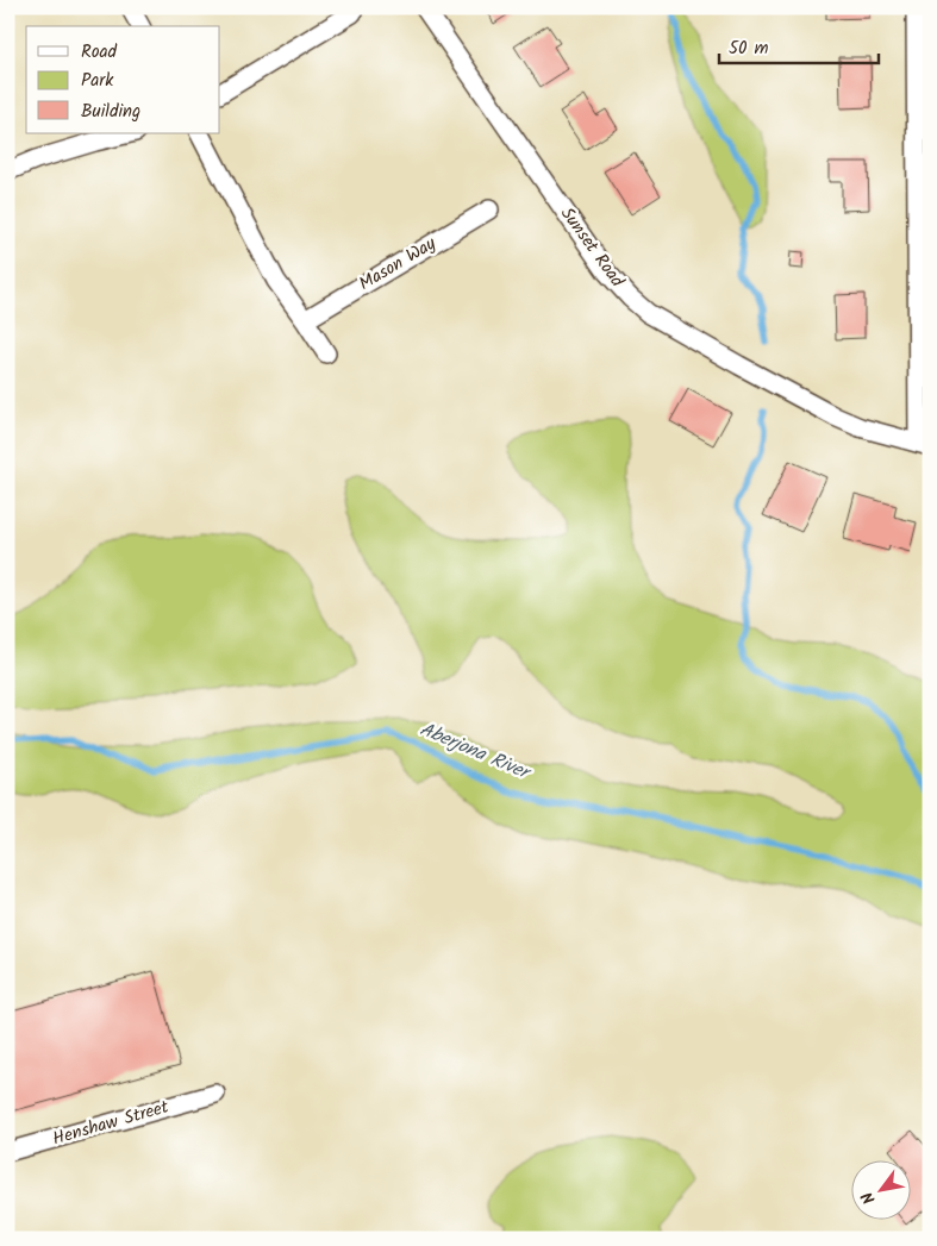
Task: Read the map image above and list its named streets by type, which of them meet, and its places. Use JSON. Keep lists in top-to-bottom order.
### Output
{
  "streets": {
    "street": ["Sunset Road", "Mason Way", "Henshaw Street"]
  },
  "water": ["Aberjona River"],
  "legend": ["Road", "Park", "Building"],
  "scale_bar": "50 m",
  "north": "bottom left"
}
